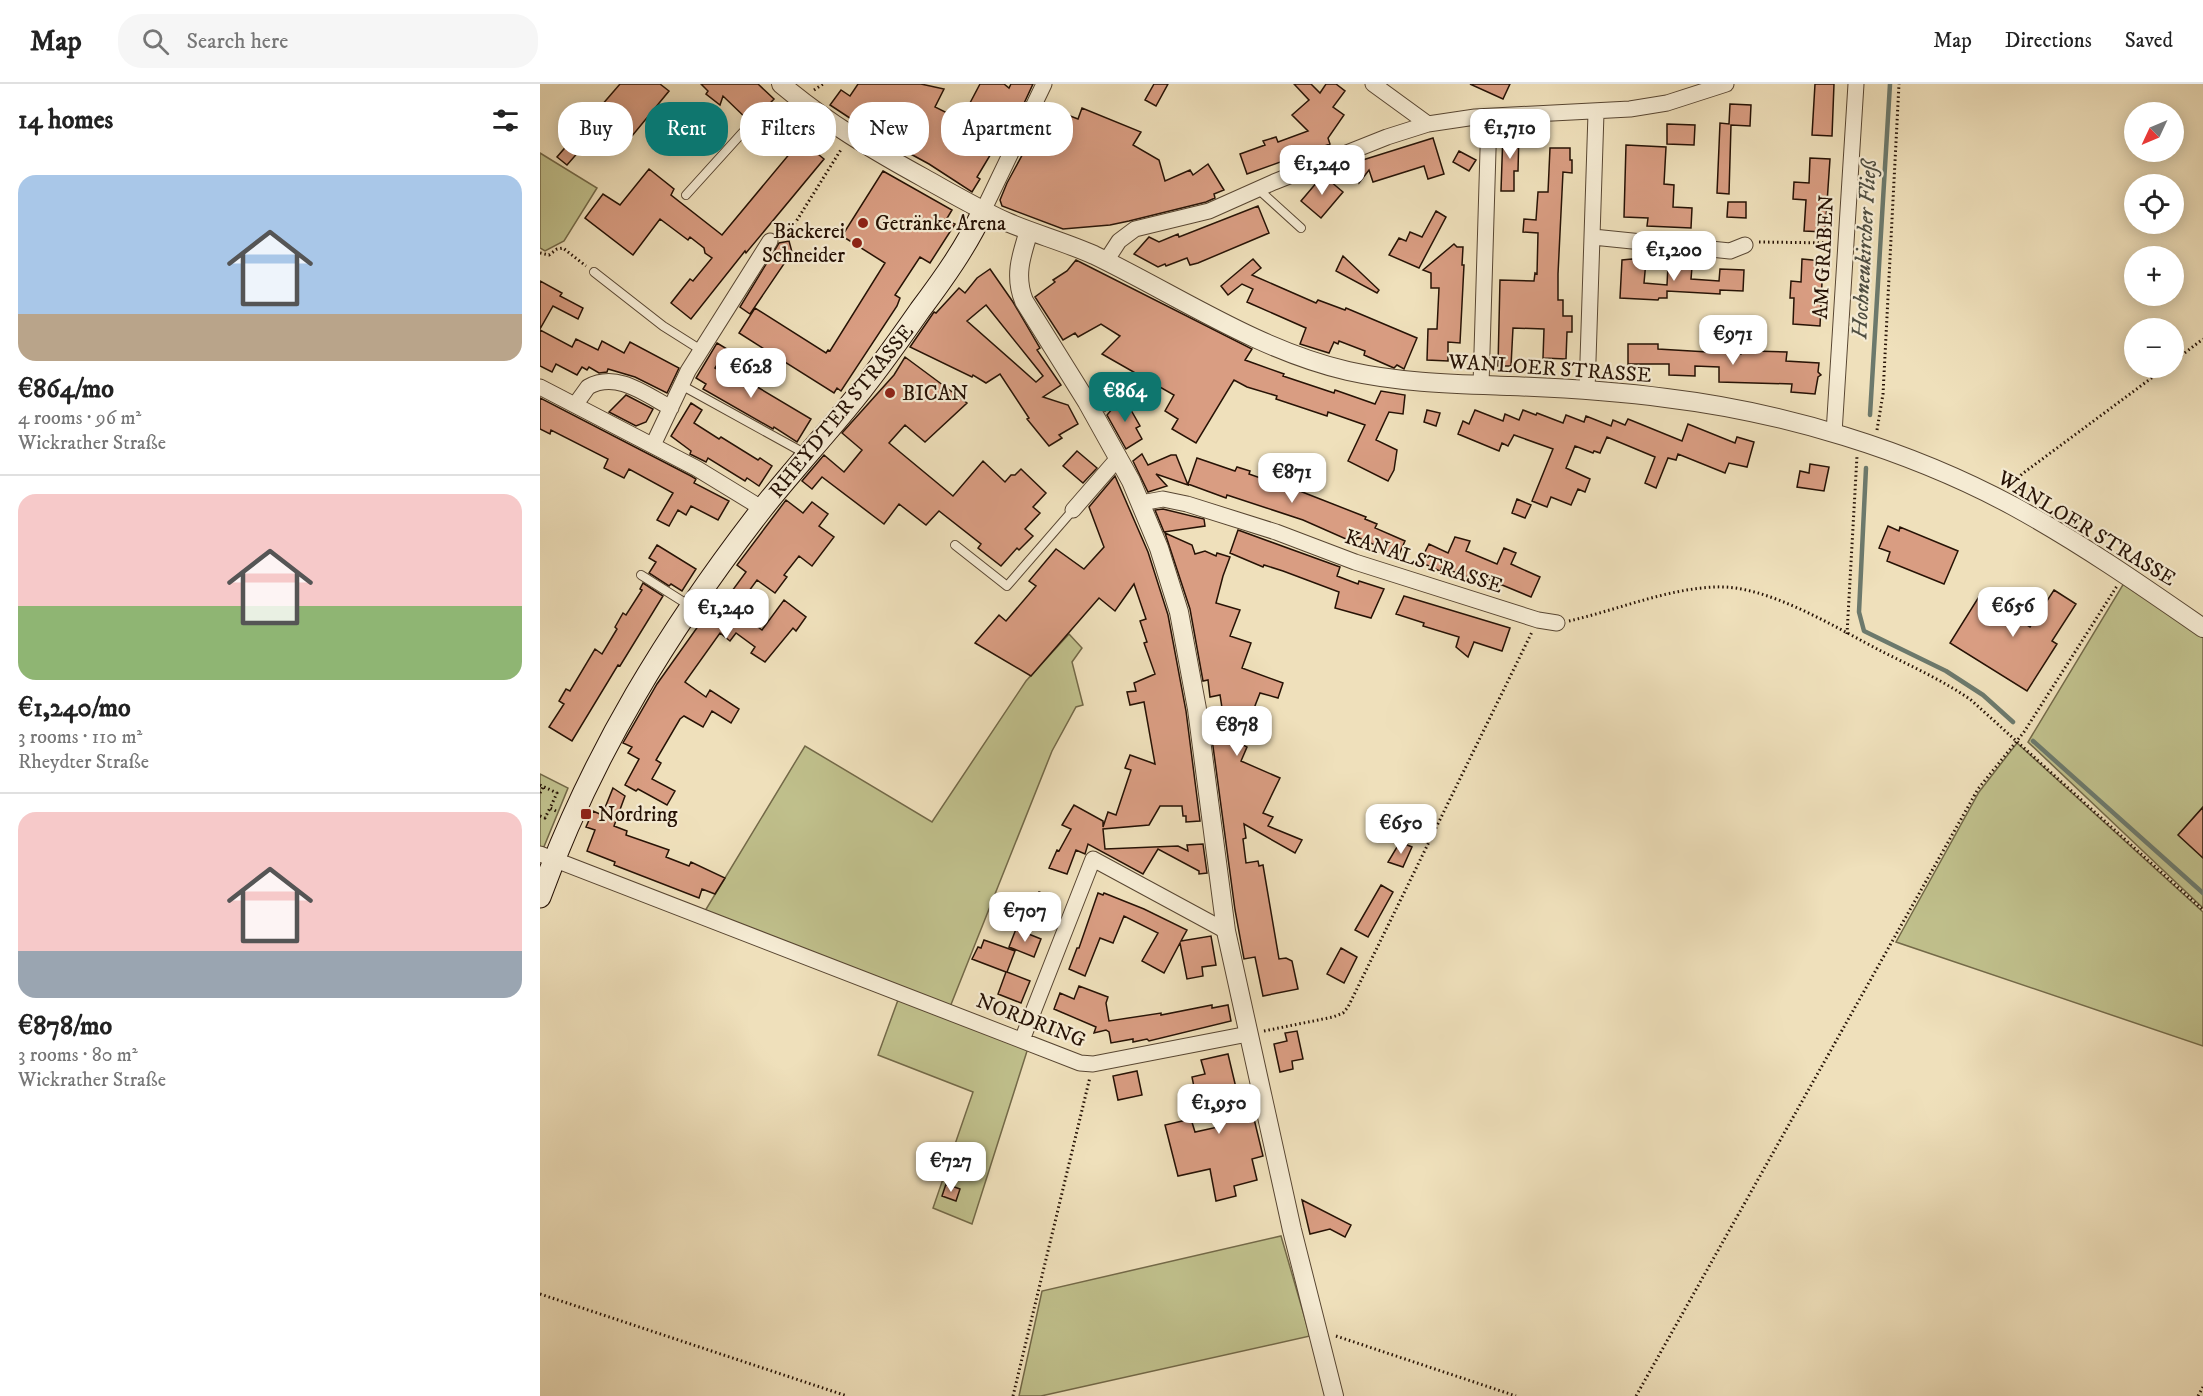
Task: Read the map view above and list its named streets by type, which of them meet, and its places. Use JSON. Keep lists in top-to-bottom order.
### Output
{
  "streets": {
    "main road": ["RHEYDTER STRASSE"],
    "street": [
      "AM GRABEN",
      "WANLOER STRASSE",
      "KANALSTRASSE",
      "NORDRING"
    ]
  },
  "crossings": [
    ["AM GRABEN", "WANLOER STRASSE"],
    ["WANLOER STRASSE", "RHEYDTER STRASSE"],
    ["RHEYDTER STRASSE", "NORDRING"]
  ],
  "water": ["Hochneukircher Fließ"],
  "places": {
    "other": ["Getränke Arena", "Bäckerei Schneider", "BICAN"],
    "transit": ["Nordring"]
  },
  "north": "bottom left",
  "page": {
    "header": "Map",
    "search": "Search here",
    "nav": ["Map", "Directions", "Saved"],
    "heading": "14 homes",
    "map_buttons": ["+", "−"],
    "chip": [
      "Buy",
      "Rent",
      "Filters",
      "New",
      "Apartment"
    ],
    "price": [
      "€1,710",
      "€1,240",
      "€1,200",
      "€971",
      "€628",
      "€864",
      "€871",
      "€656",
      "€1,240",
      "€878",
      "€650",
      "€707",
      "€1,950",
      "€727"
    ],
    "list": [
      {
        "name": "€864/mo",
        "note": "4 rooms · 96 m² · Wickrather Straße"
      },
      {
        "name": "€1,240/mo",
        "note": "3 rooms · 110 m² · Rheydter Straße"
      },
      {
        "name": "€878/mo",
        "note": "3 rooms · 80 m² · Wickrather Straße"
      }
    ]
  }
}
